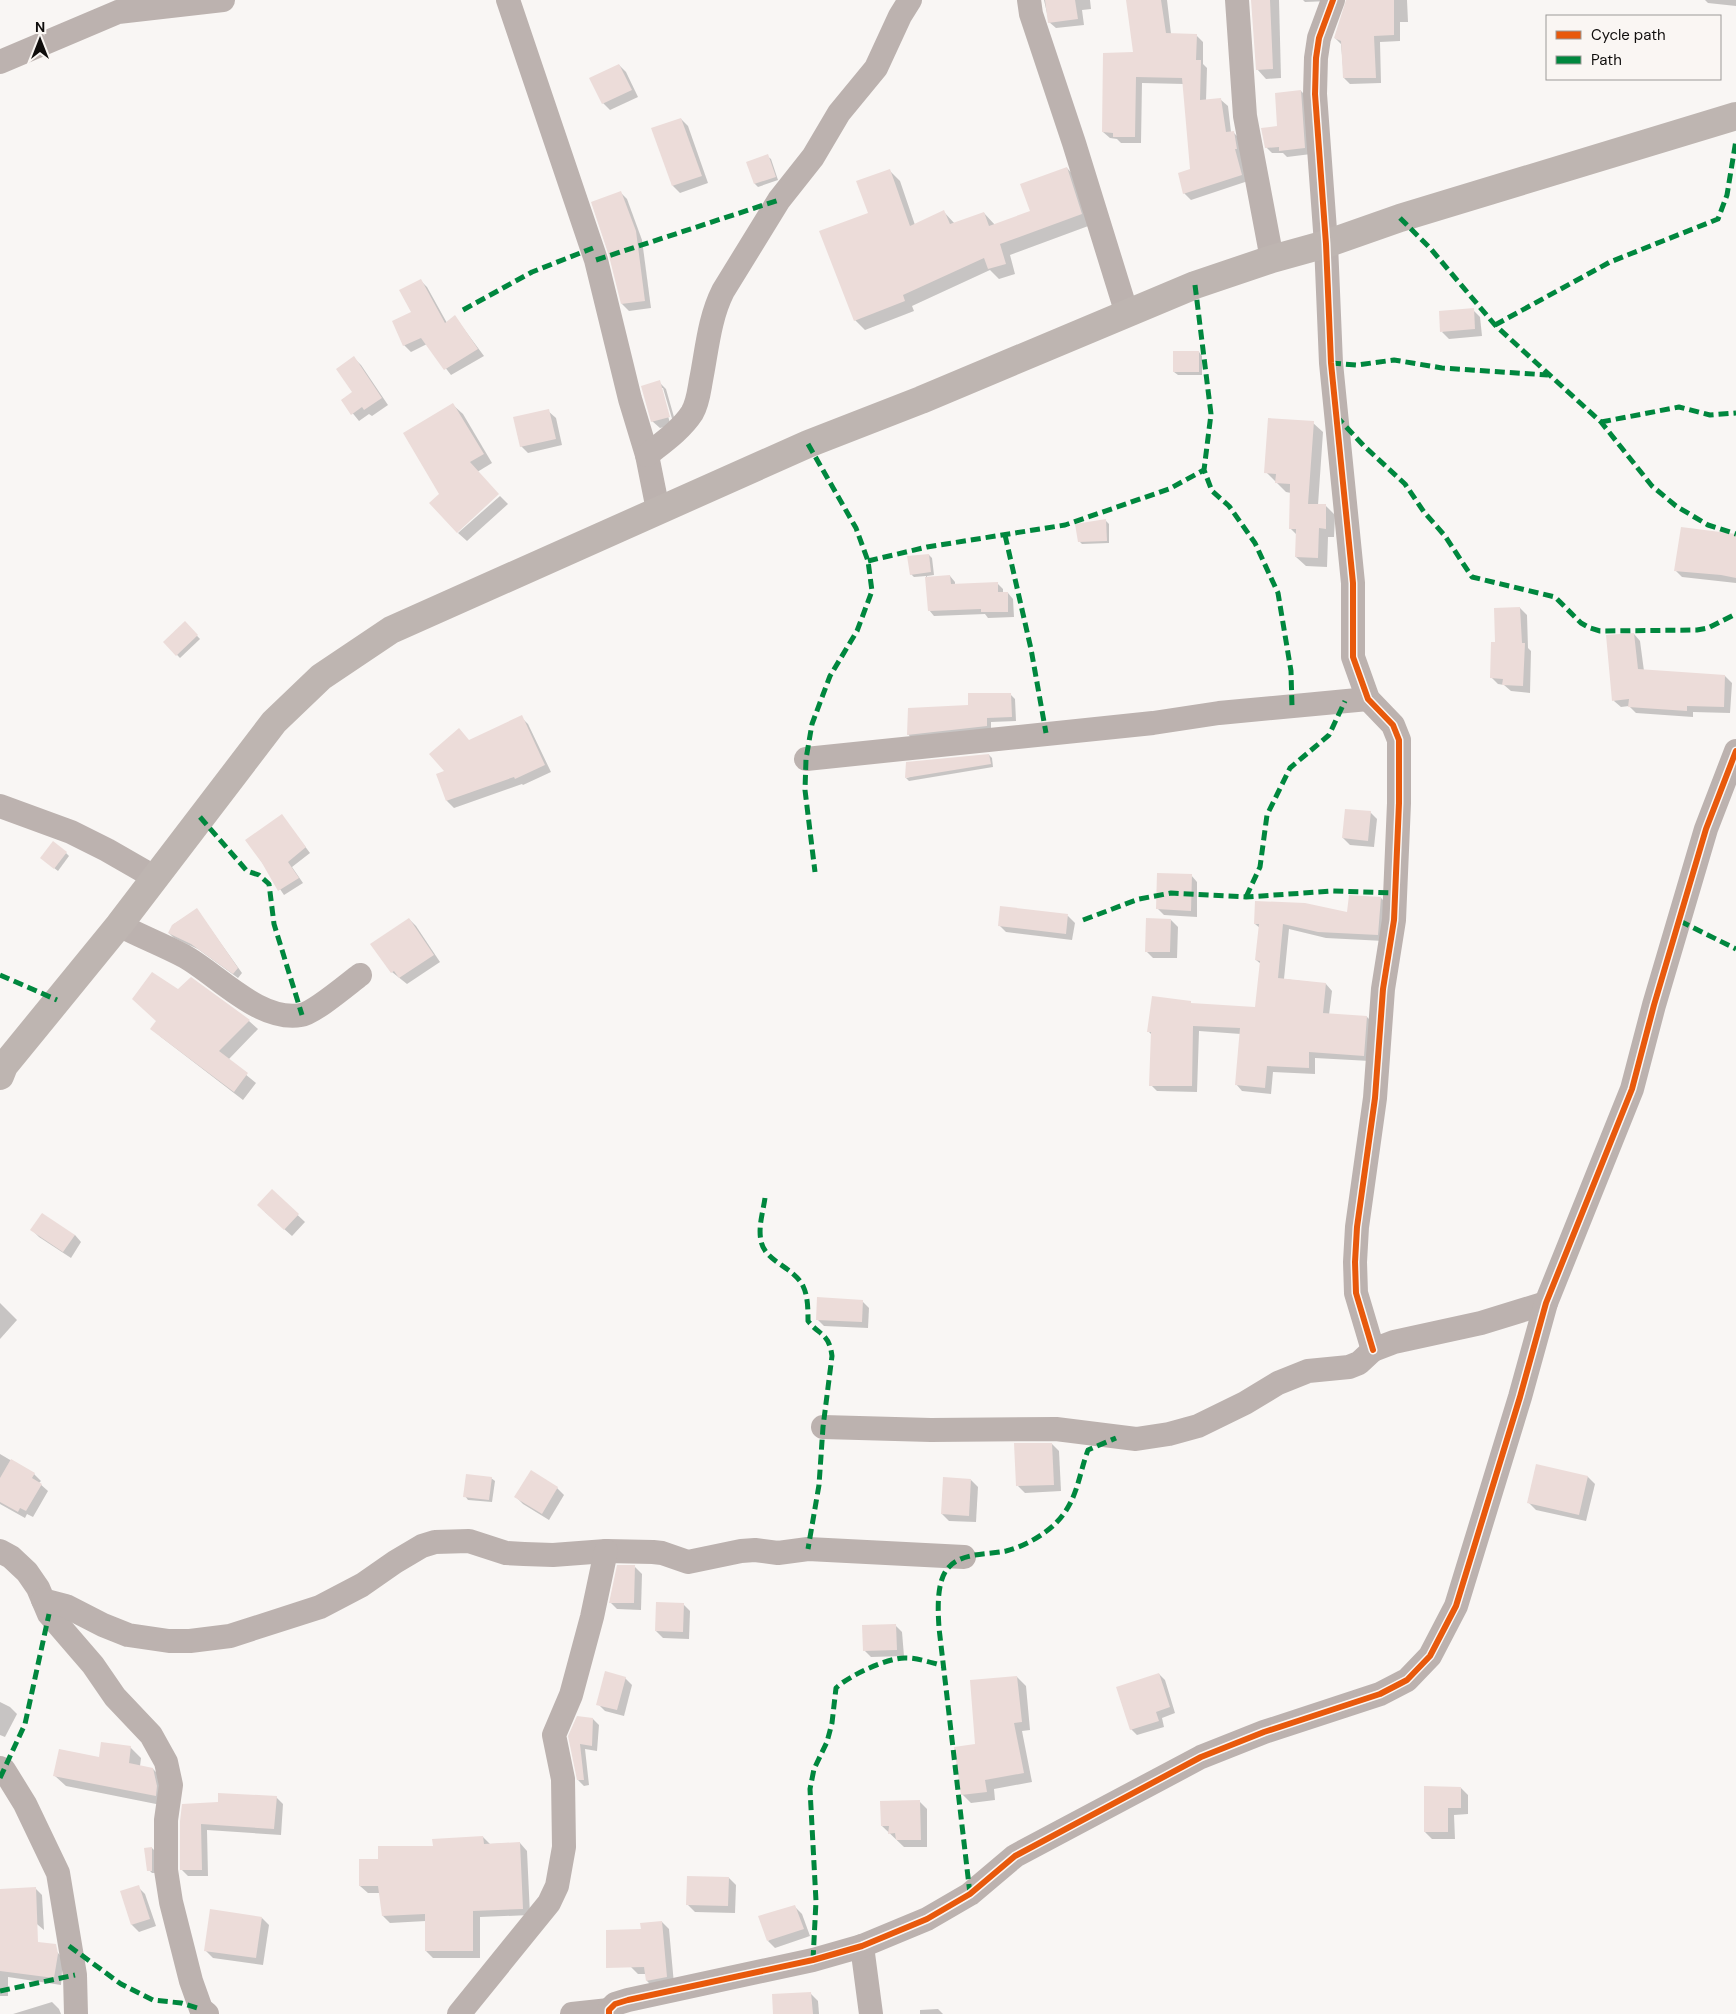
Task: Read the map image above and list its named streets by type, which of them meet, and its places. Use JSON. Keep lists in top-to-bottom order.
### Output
{
  "legend": ["Cycle path", "Path"],
  "north": "top"
}
